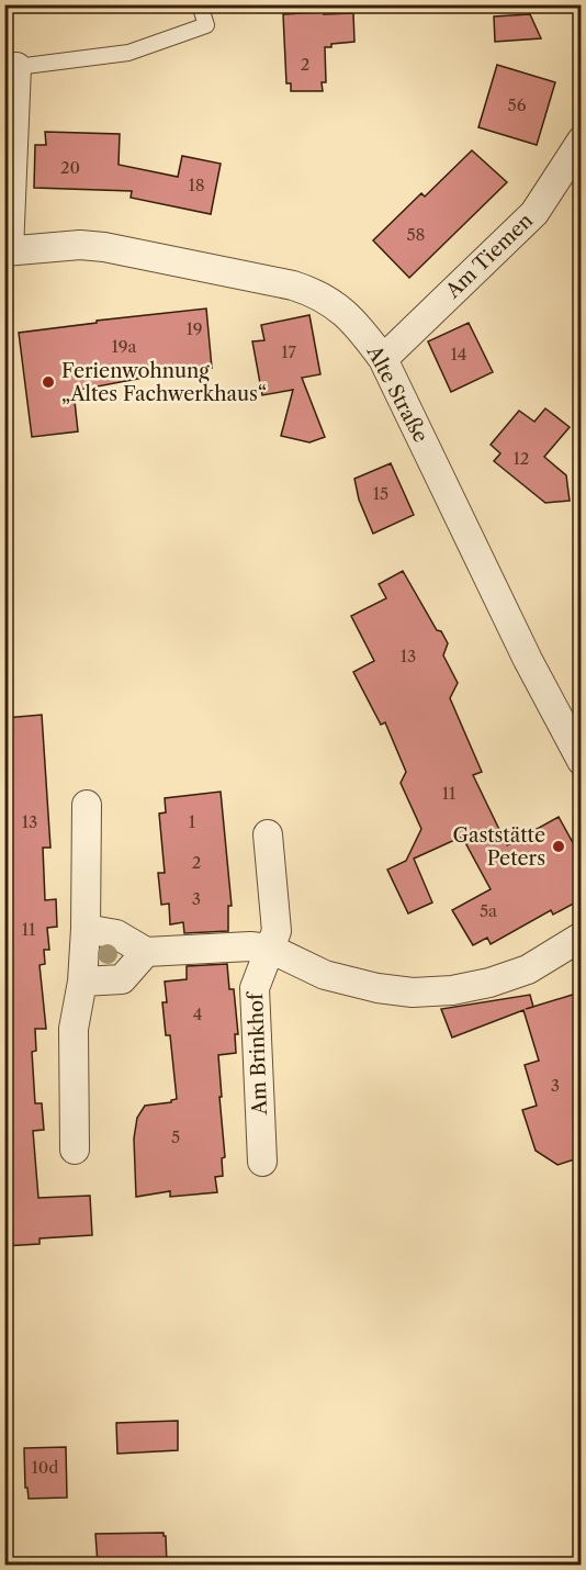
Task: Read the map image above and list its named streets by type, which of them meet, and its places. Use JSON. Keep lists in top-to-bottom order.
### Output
{
  "streets": {
    "street": ["Am Tiemen", "Alte Straße", "Am Brinkhof"]
  },
  "crossings": [
    ["Am Tiemen", "Alte Straße"]
  ],
  "places": ["Ferienwohnung „Altes Fachwerkhaus“", "Gaststätte Peters"],
  "house_numbers": [
    "2",
    "56",
    "20",
    "18",
    "58",
    "19",
    "19a",
    "17",
    "14",
    "12",
    "15",
    "13",
    "11",
    "13",
    "1",
    "2",
    "3",
    "5a",
    "11",
    "4",
    "3",
    "5",
    "10d"
  ]
}
